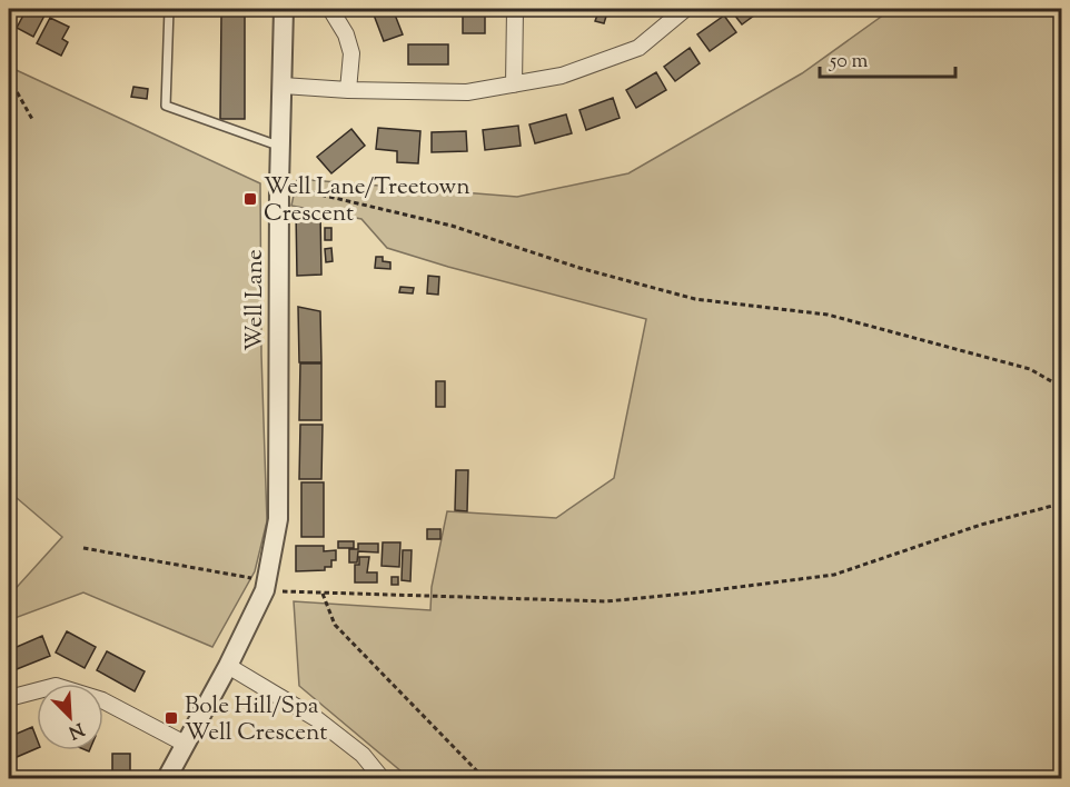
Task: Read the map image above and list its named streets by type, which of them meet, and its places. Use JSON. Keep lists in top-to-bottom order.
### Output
{
  "streets": {
    "street": ["Well Lane"]
  },
  "places": {
    "transit": ["Well Lane/Treetown Crescent", "Bole Hill/Spa Well Crescent"]
  },
  "scale_bar": "50 m",
  "north": "bottom right"
}
